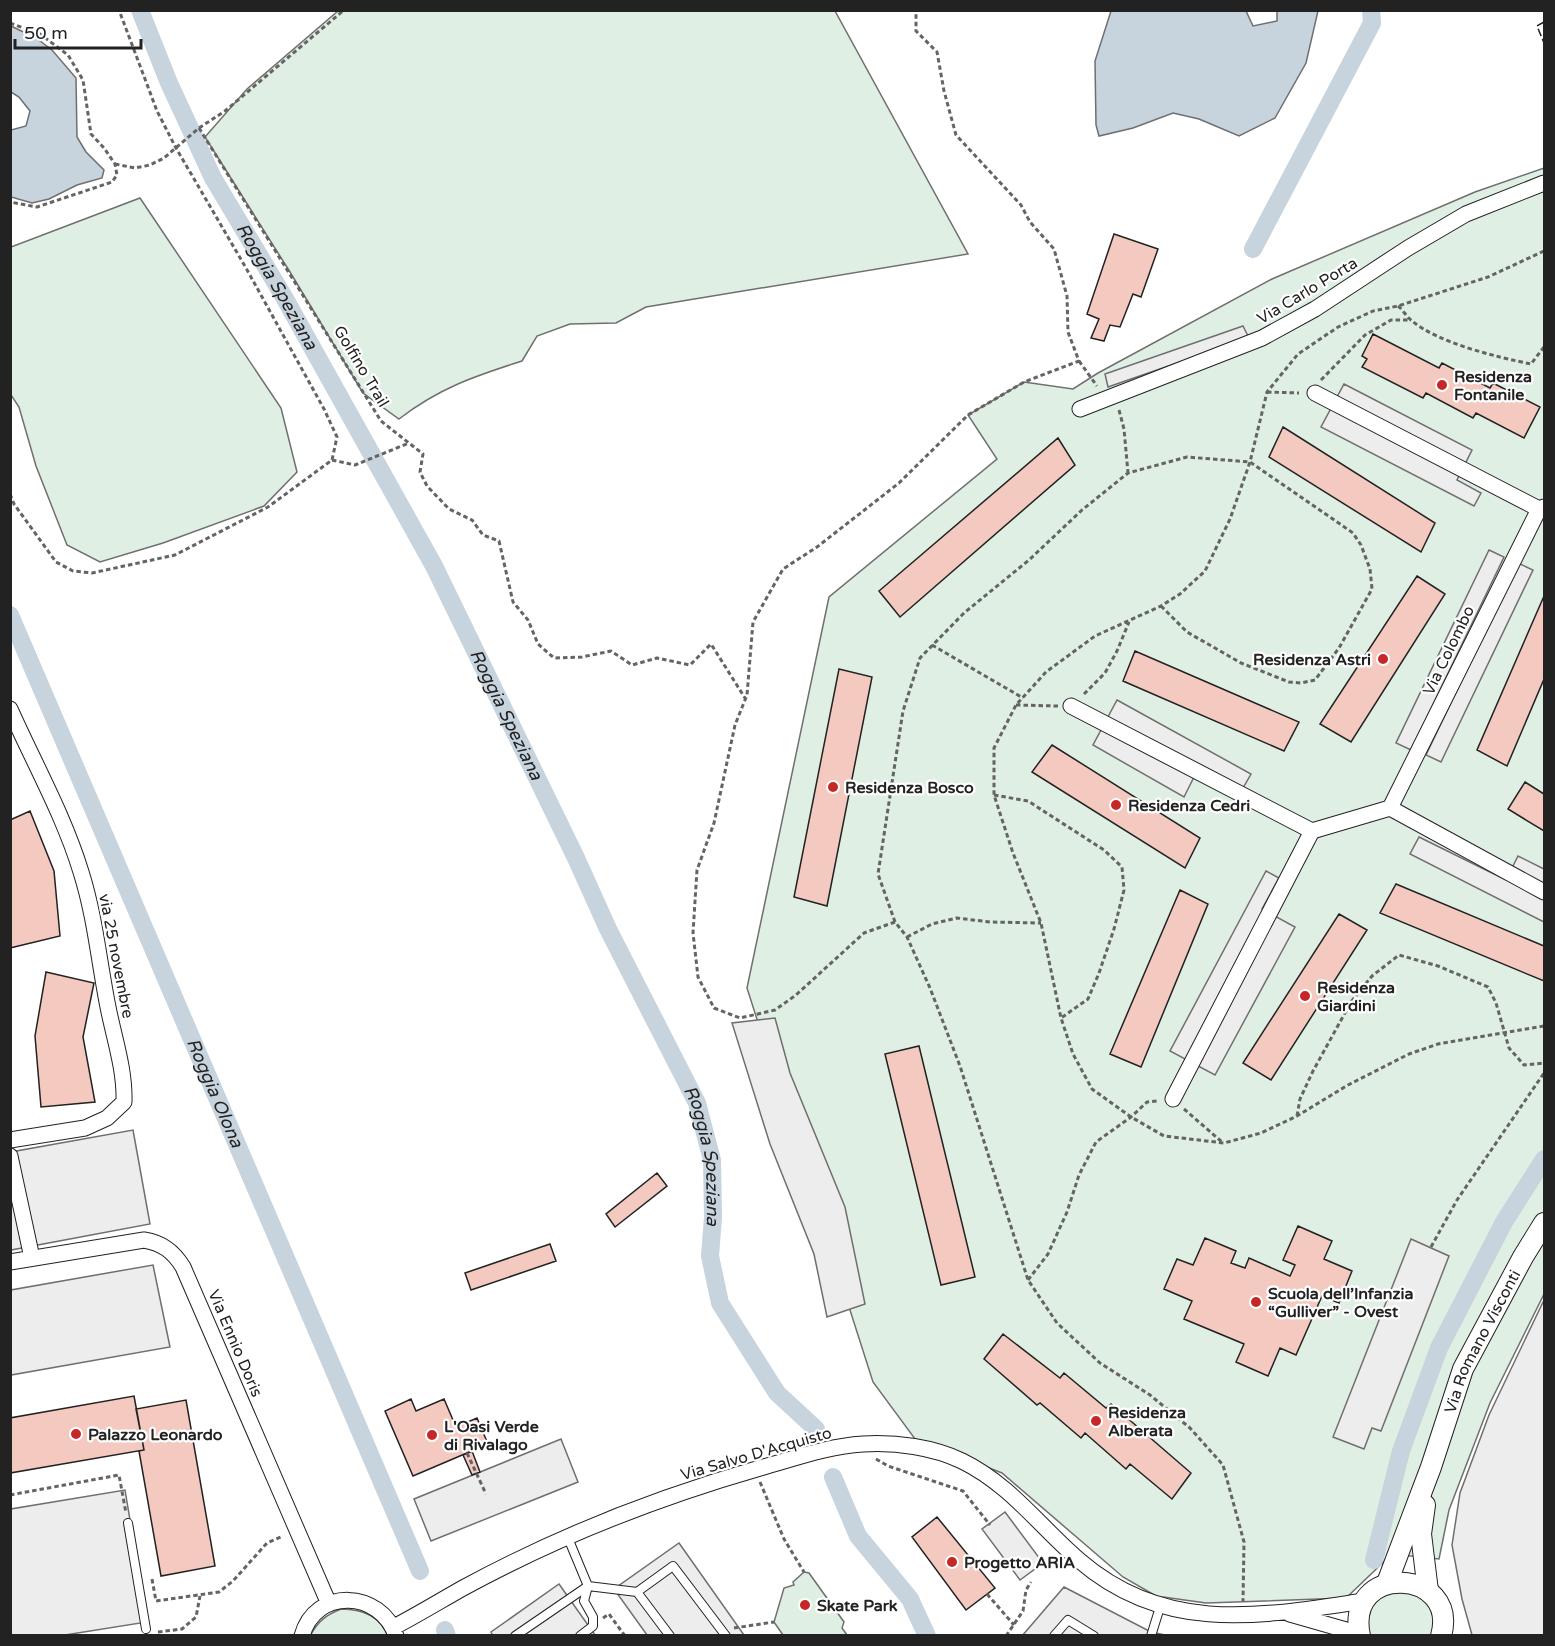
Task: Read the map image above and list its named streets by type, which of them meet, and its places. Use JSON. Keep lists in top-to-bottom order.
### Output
{
  "streets": {
    "street": [
      "Via Carlo Porta",
      "Via Colombo",
      "via 25 novembre",
      "Via Romano Visconti",
      "Via Ennio Doris",
      "Via Salvo D'Acquisto"
    ],
    "path": ["Golfino Trail"]
  },
  "water": ["Roggia Speziana", "Roggia Olona"],
  "places": [
    "Residenza Fontanile",
    "Residenza Astri",
    "Residenza Bosco",
    "Residenza Cedri",
    "Residenza Giardini",
    "Scuola dell’Infanzia “Gulliver” - Ovest",
    "Residenza Alberata",
    "Palazzo Leonardo",
    "L'Oasi Verde di Rivalago",
    "Progetto ARIA",
    "Skate Park"
  ],
  "scale_bar": "50 m"
}
